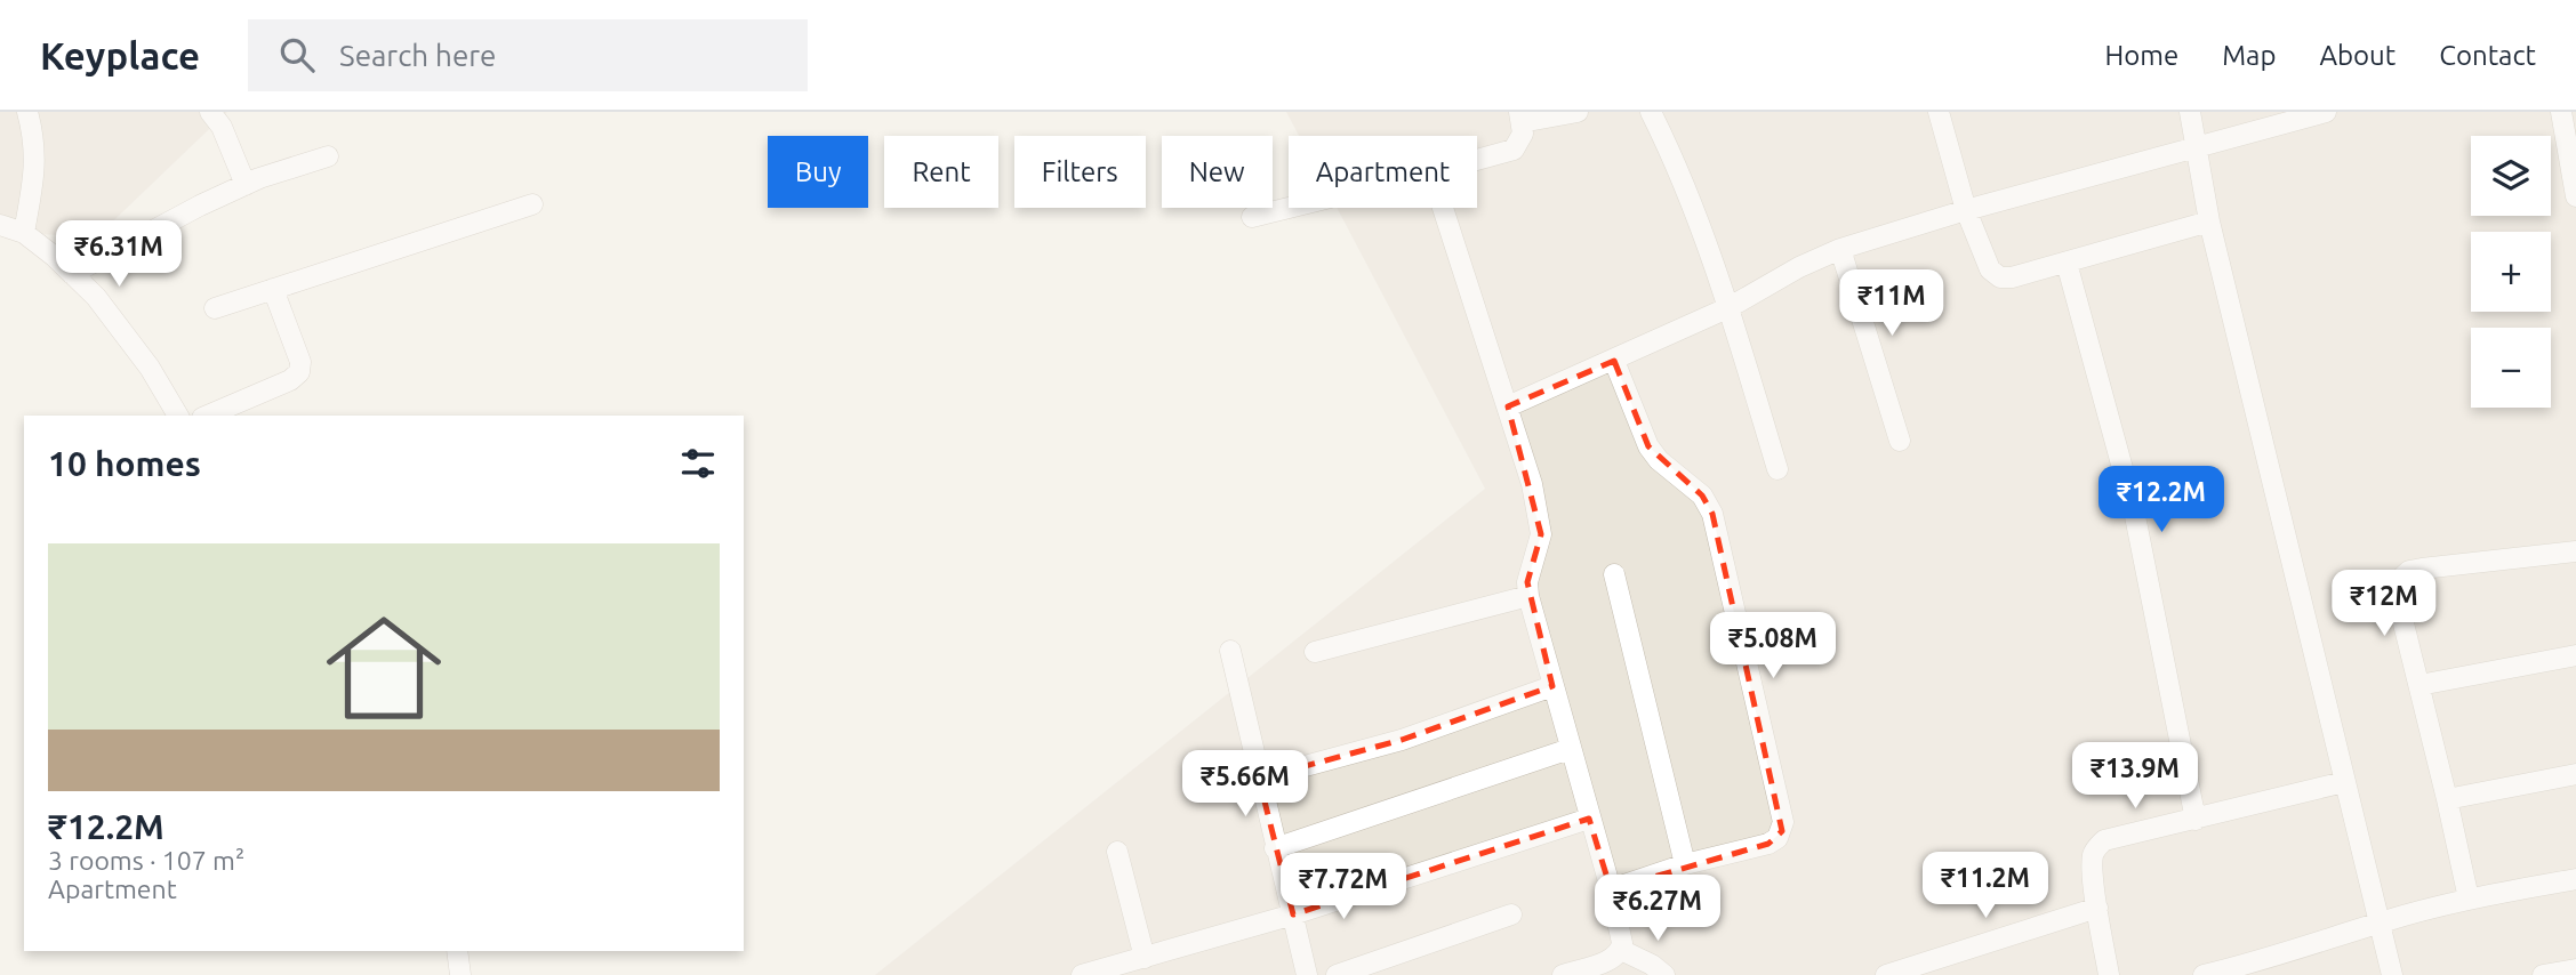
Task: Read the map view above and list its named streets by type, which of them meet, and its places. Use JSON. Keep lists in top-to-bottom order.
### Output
{
  "page": {
    "header": "Keyplace",
    "search": "Search here",
    "nav": [
      "Home",
      "Map",
      "About",
      "Contact"
    ],
    "map_buttons": ["+", "−"],
    "chip": [
      "Buy",
      "Rent",
      "Filters",
      "New",
      "Apartment"
    ],
    "price": [
      "₹6.31M",
      "₹11M",
      "₹12.2M",
      "₹12M",
      "₹5.08M",
      "₹13.9M",
      "₹5.66M",
      "₹11.2M",
      "₹7.72M",
      "₹6.27M"
    ],
    "heading": "10 homes",
    "list": [
      {
        "name": "₹12.2M",
        "note": "3 rooms · 107 m² · Apartment"
      }
    ]
  }
}
